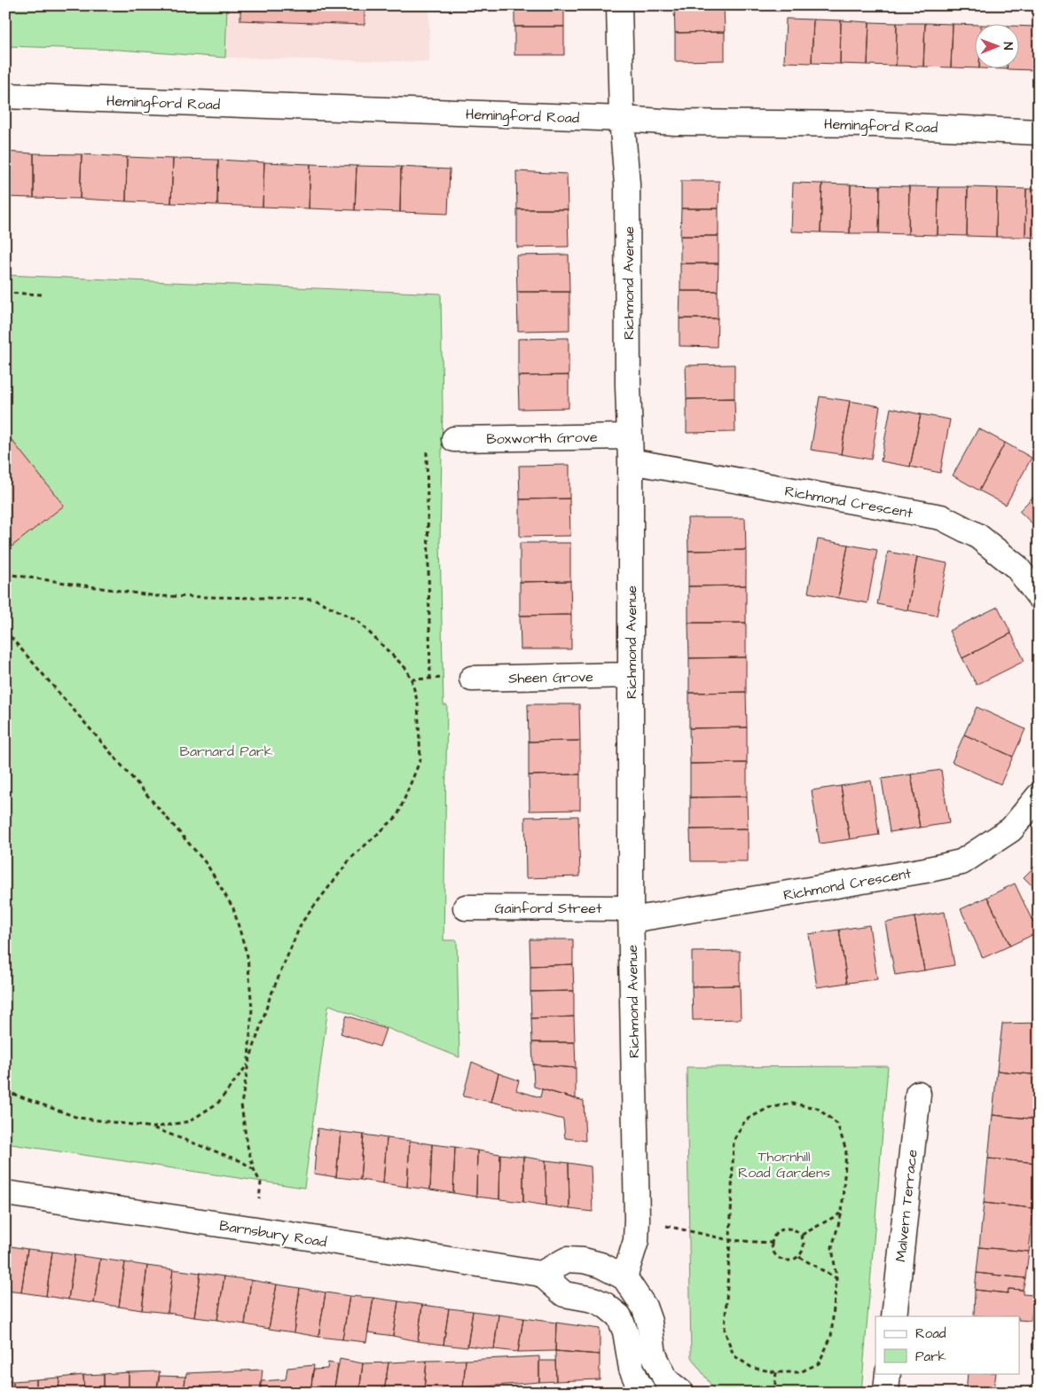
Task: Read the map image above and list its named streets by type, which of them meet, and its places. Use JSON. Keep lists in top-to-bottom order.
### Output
{
  "streets": {
    "street": [
      "Hemingford Road",
      "Richmond Avenue",
      "Boxworth Grove",
      "Richmond Crescent",
      "Sheen Grove",
      "Gainford Street",
      "Malvern Terrace",
      "Barnsbury Road"
    ]
  },
  "crossings": [
    ["Hemingford Road", "Richmond Avenue"],
    ["Richmond Avenue", "Boxworth Grove"],
    ["Richmond Avenue", "Richmond Crescent"],
    ["Richmond Avenue", "Sheen Grove"],
    ["Richmond Avenue", "Gainford Street"],
    ["Richmond Crescent", "Gainford Street"]
  ],
  "parks": ["Barnard Park", "Thornhill Road Gardens"],
  "legend": ["Road", "Park"],
  "north": "right"
}
